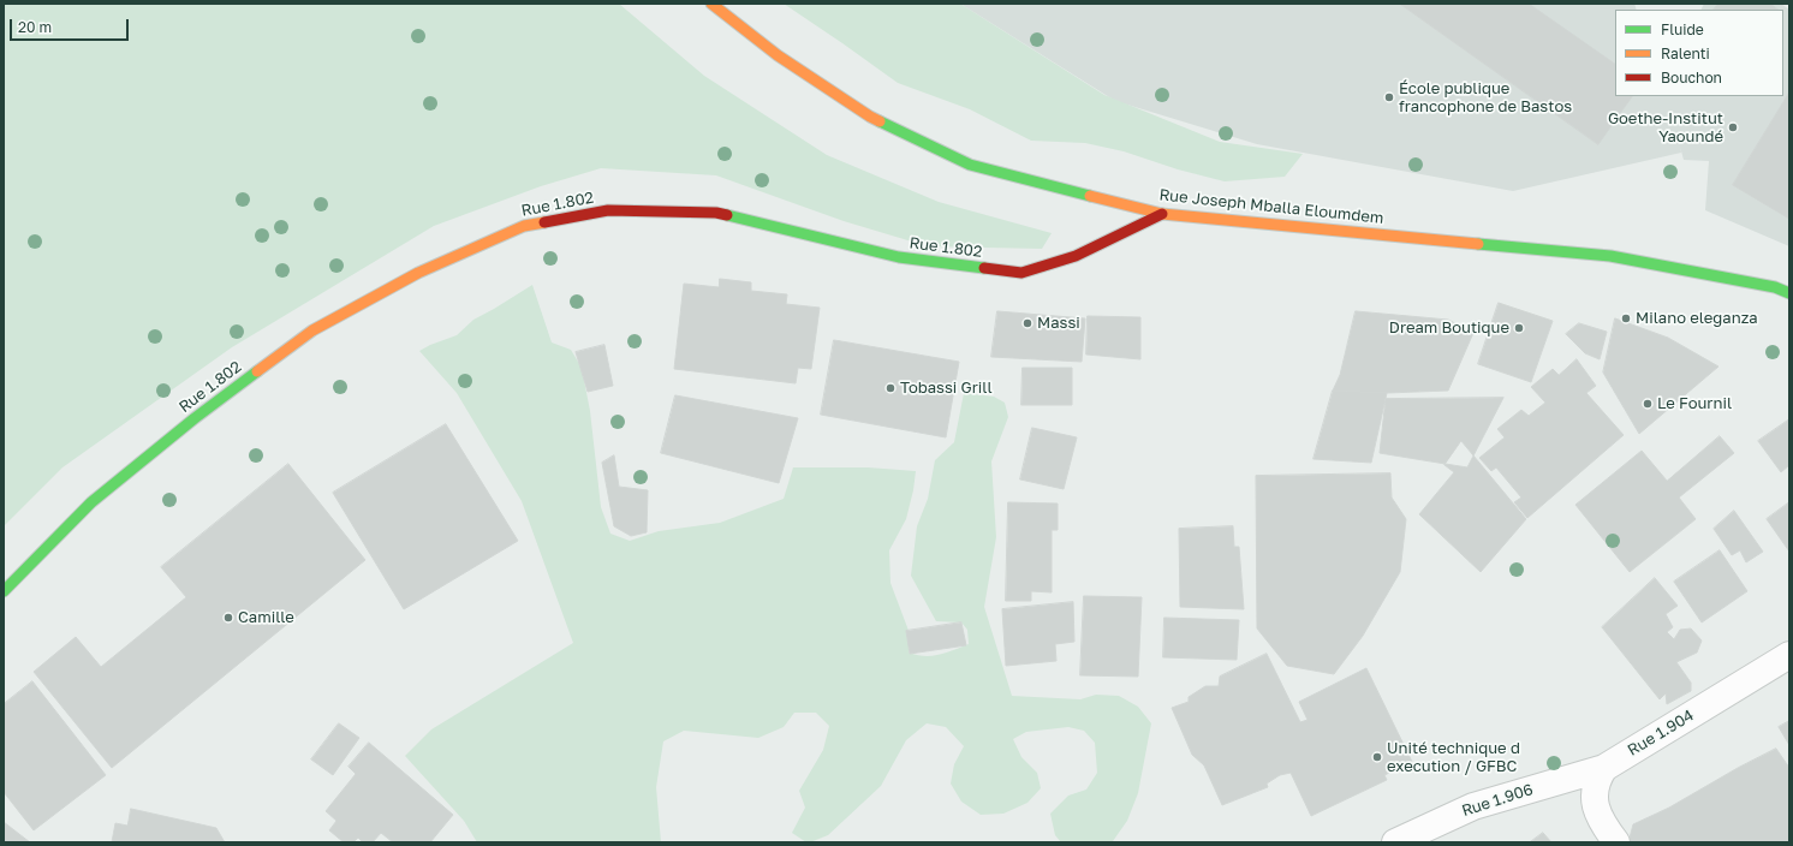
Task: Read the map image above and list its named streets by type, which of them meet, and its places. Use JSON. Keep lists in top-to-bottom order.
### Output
{
  "streets": {
    "street": [
      "Rue 1.802",
      "Rue Joseph Mballa Eloumdem",
      "Rue 1.904",
      "Rue 1.906"
    ]
  },
  "crossings": [
    ["Rue 1.802", "Rue Joseph Mballa Eloumdem"],
    ["Rue 1.904", "Rue 1.906"]
  ],
  "places": [
    "École publique francophone de Bastos",
    "Goethe-Institut Yaoundé",
    "Milano eleganza",
    "Massi",
    "Dream Boutique",
    "Tobassi Grill",
    "Le Fournil",
    "Camille",
    "Unité technique d execution / GFBC"
  ],
  "legend": ["Fluide", "Ralenti", "Bouchon"],
  "scale_bar": "20 m"
}
